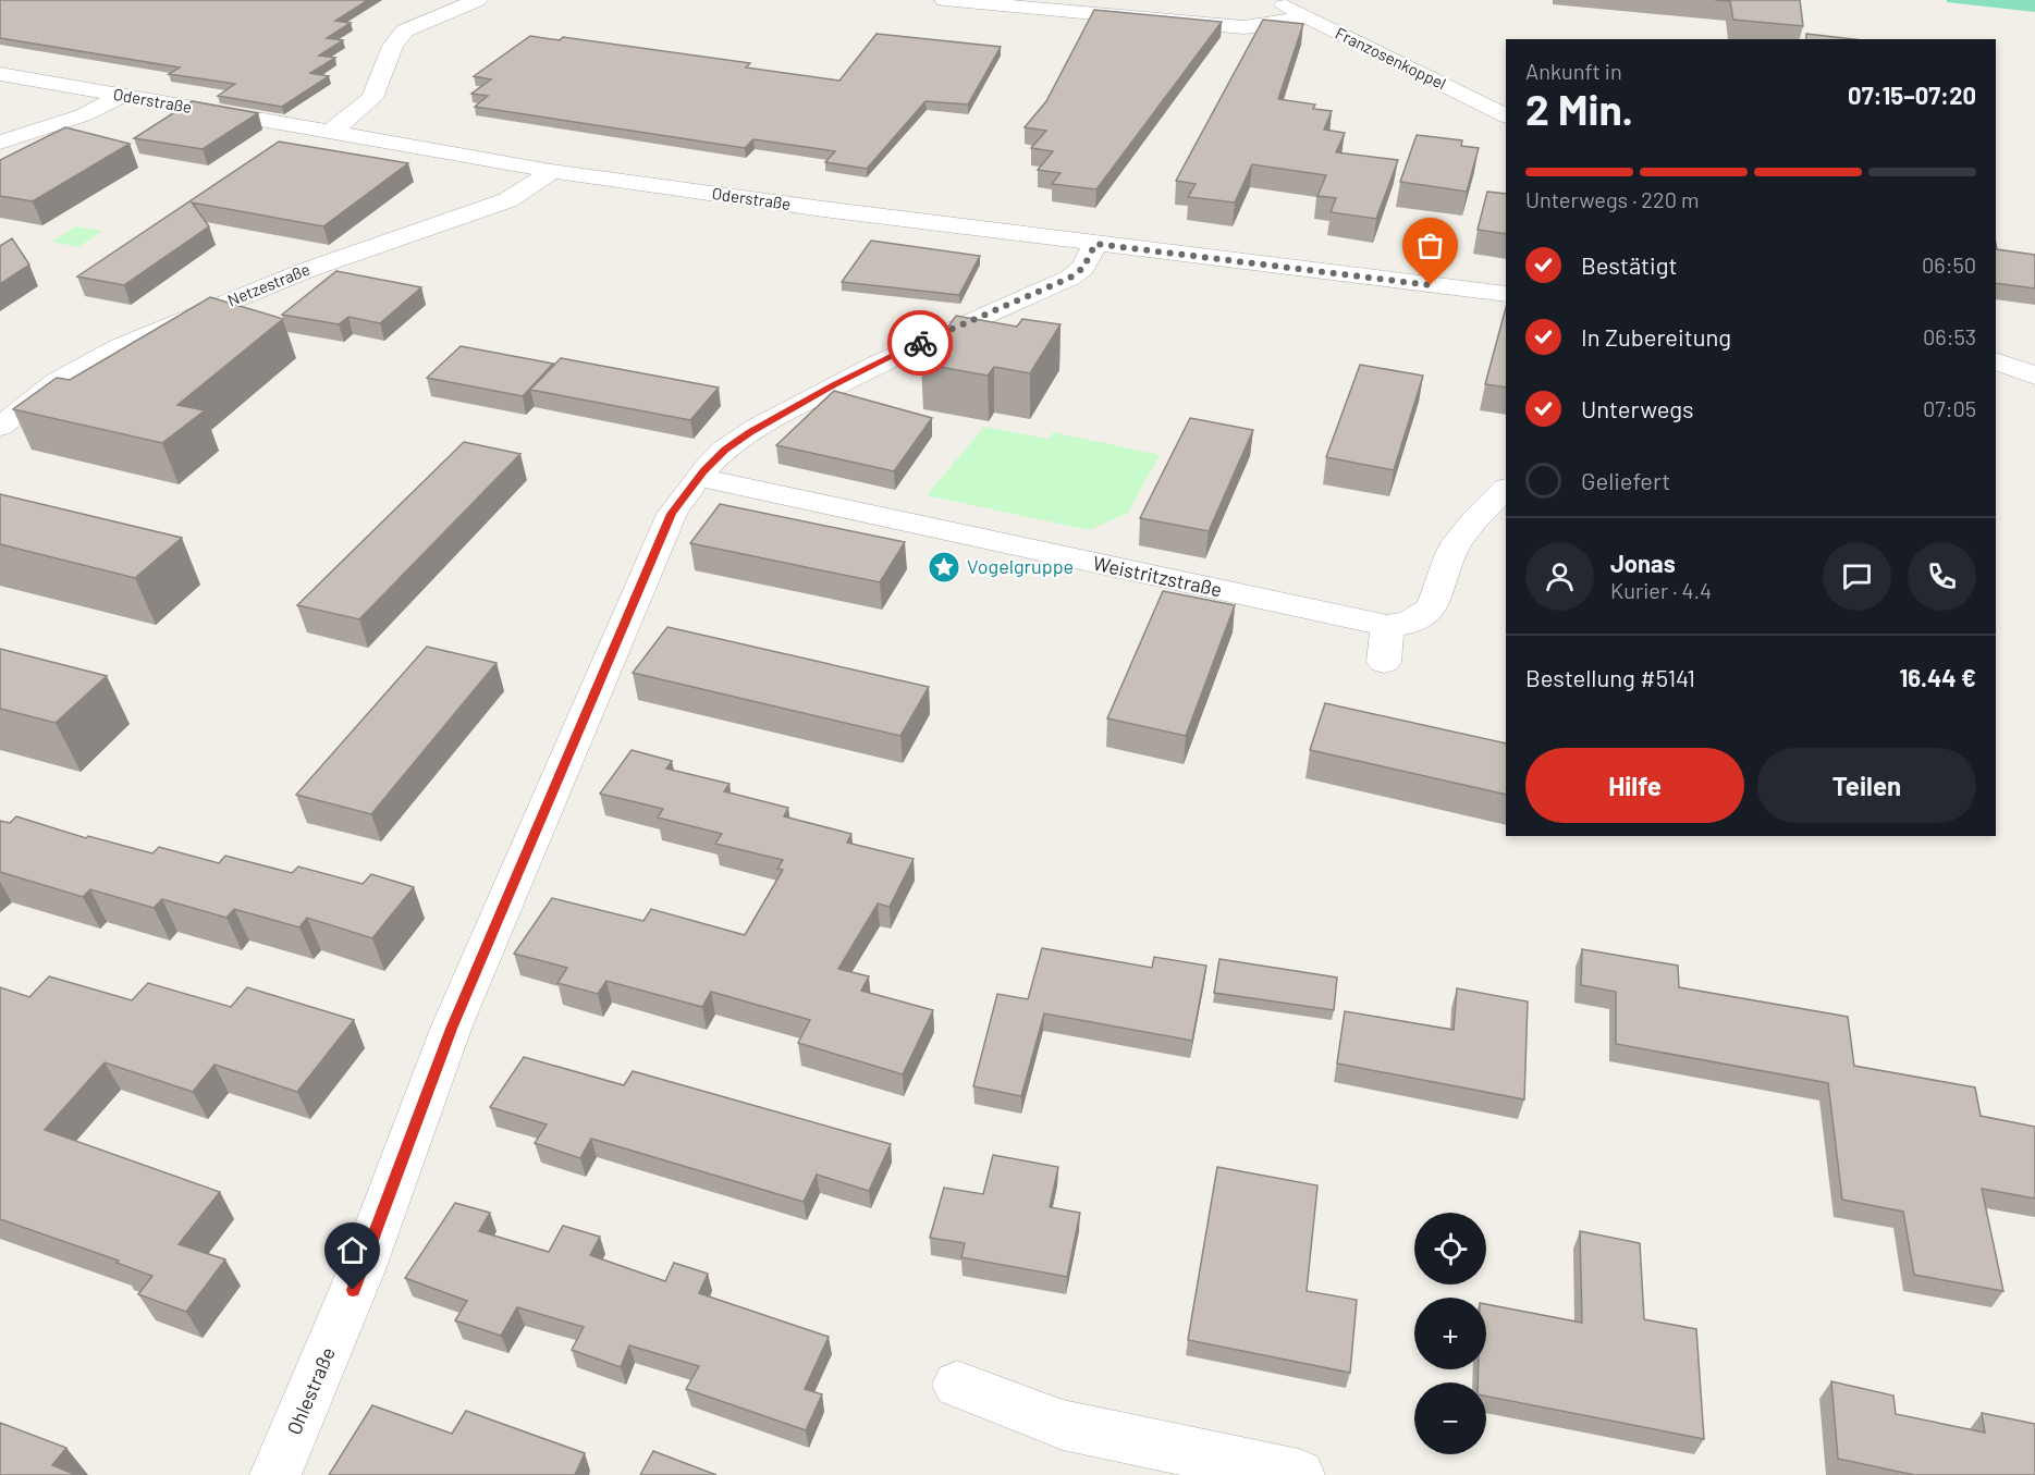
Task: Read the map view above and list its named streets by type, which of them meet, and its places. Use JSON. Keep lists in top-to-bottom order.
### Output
{
  "streets": {
    "street": [
      "Franzosenkoppel",
      "Oderstraße",
      "Netzestraße",
      "Weistritzstraße",
      "Ohlestraße"
    ]
  },
  "crossings": [
    ["Oderstraße", "Netzestraße"],
    ["Oderstraße", "Ohlestraße"],
    ["Weistritzstraße", "Ohlestraße"]
  ],
  "places": {
    "place": ["Vogelgruppe"]
  },
  "page": {
    "heading": ["2 Min.", "Ankunft in", "07:15–07:20"],
    "panel": [
      "Jonas",
      "Kurier · 4.4",
      "Bestellung #5141",
      "16.44 €"
    ],
    "bar": "Unterwegs · 220 m",
    "list": [
      ["Bestätigt", "06:50"],
      ["In Zubereitung", "06:53"],
      ["Unterwegs", "07:05"],
      "Geliefert"
    ],
    "buttons": ["Hilfe", "Teilen"],
    "map_buttons": ["+", "−"]
  }
}
